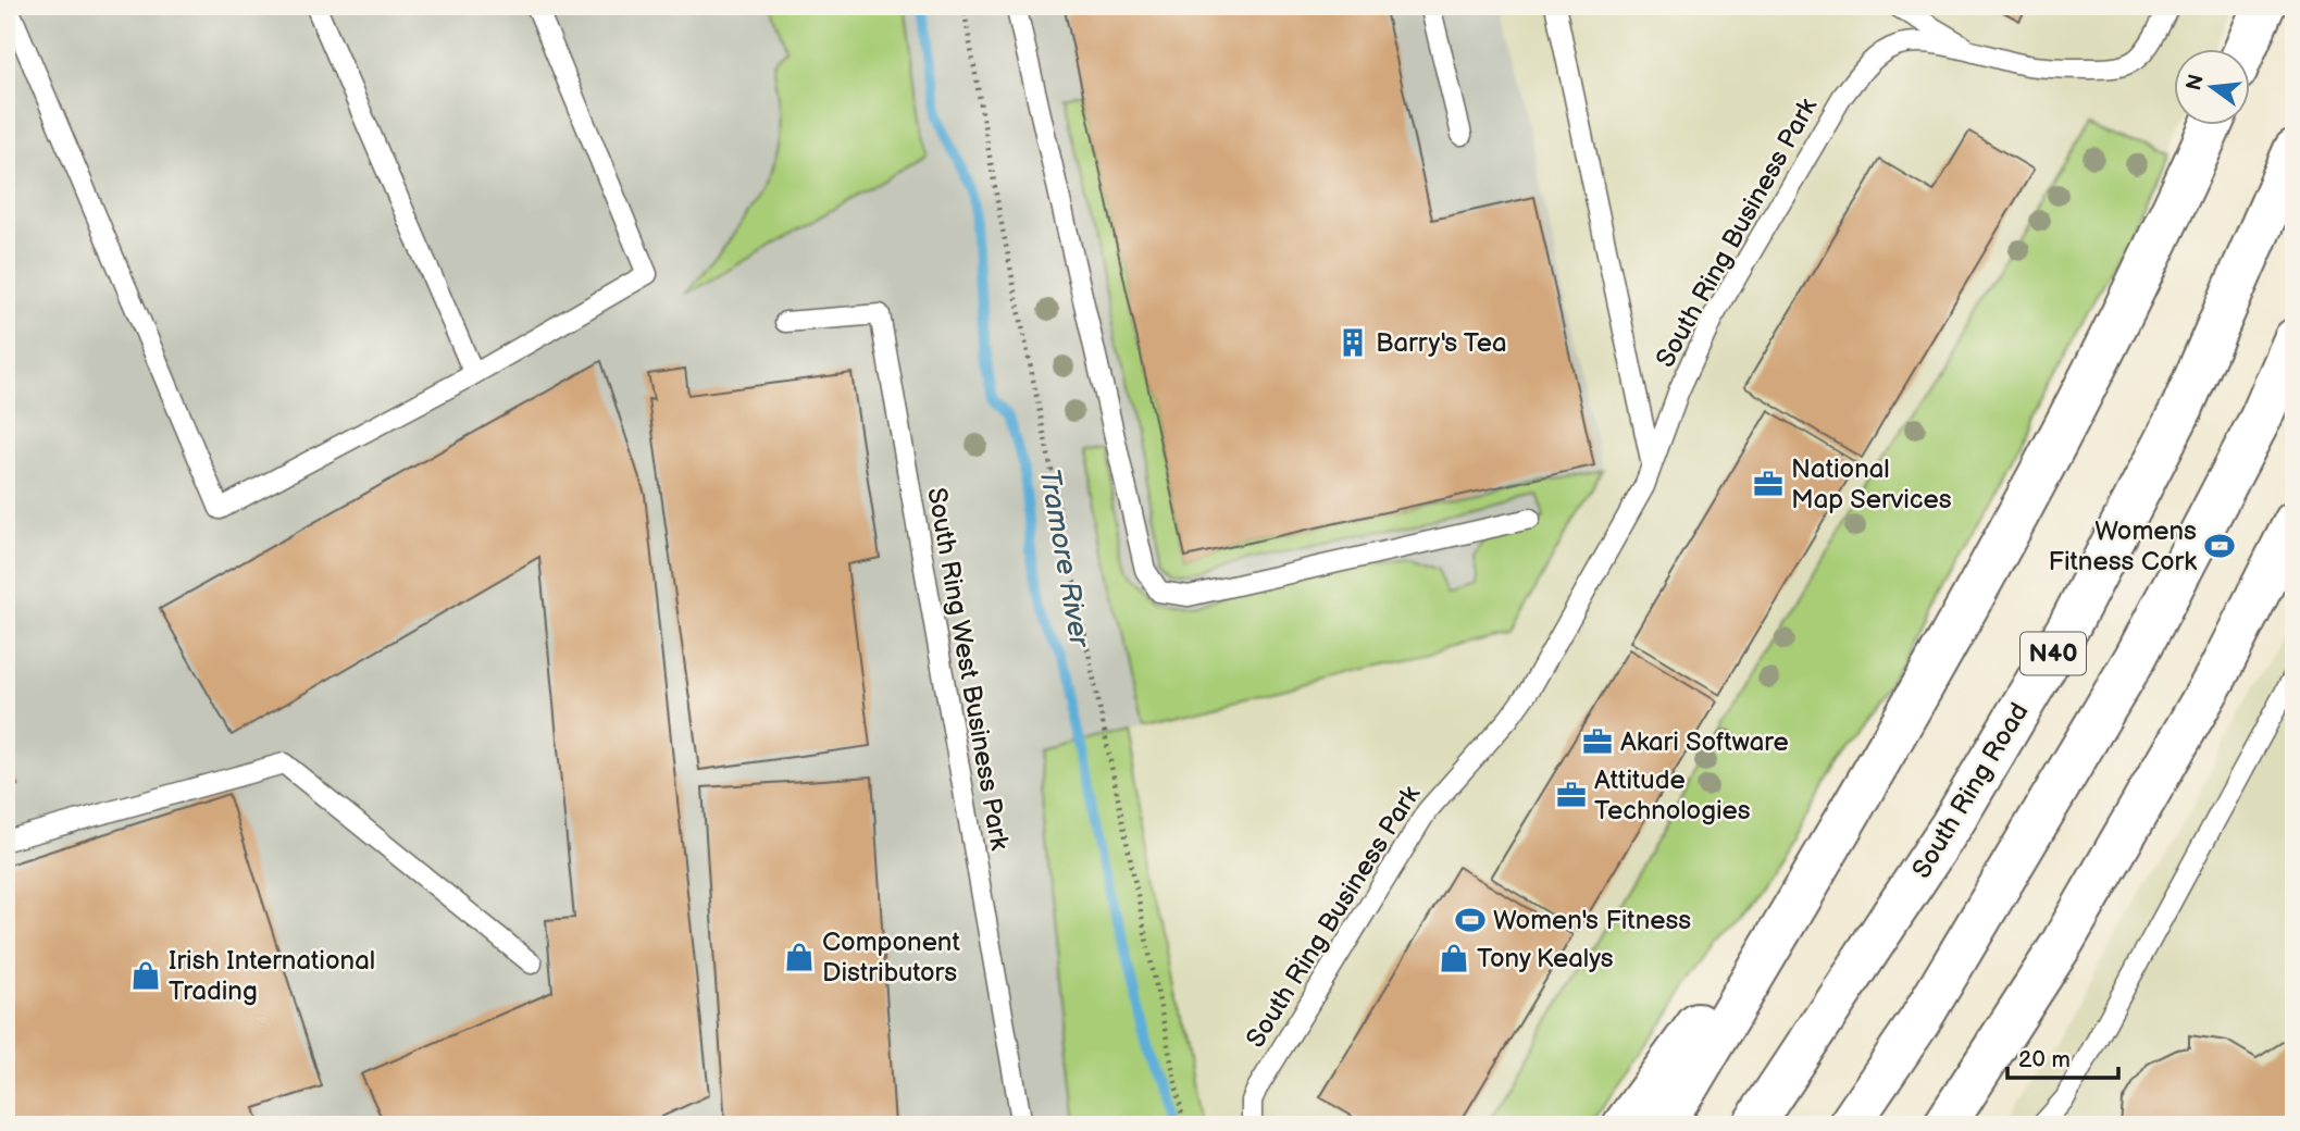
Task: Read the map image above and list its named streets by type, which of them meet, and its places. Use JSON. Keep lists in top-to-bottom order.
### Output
{
  "streets": {
    "highway": ["N40", "South Ring Road"],
    "lane": ["South Ring Business Park", "South Ring West Business Park"]
  },
  "water": ["Tramore River"],
  "places": {
    "building": ["Barry's Tea"],
    "office": ["National Map Services", "Akari Software", "Attitude Technologies"],
    "sports": ["Womens Fitness Cork", "Women's Fitness"],
    "shop": ["Component Distributors", "Tony Kealys", "Irish International Trading"]
  },
  "scale_bar": "20 m",
  "north": "left"
}
